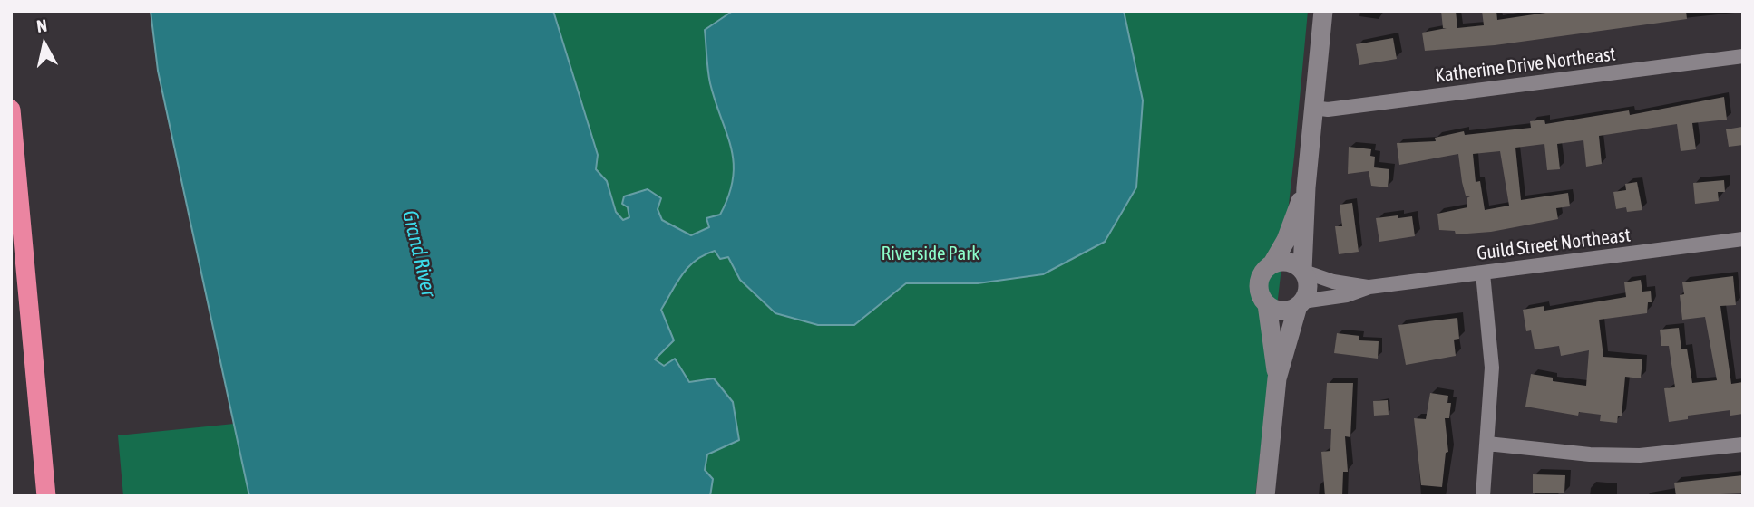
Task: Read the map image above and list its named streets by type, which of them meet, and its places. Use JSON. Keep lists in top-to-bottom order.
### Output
{
  "streets": {
    "street": ["Katherine Drive Northeast", "Guild Street Northeast"]
  },
  "water": ["Grand River"],
  "parks": ["Riverside Park"],
  "north": "top"
}
